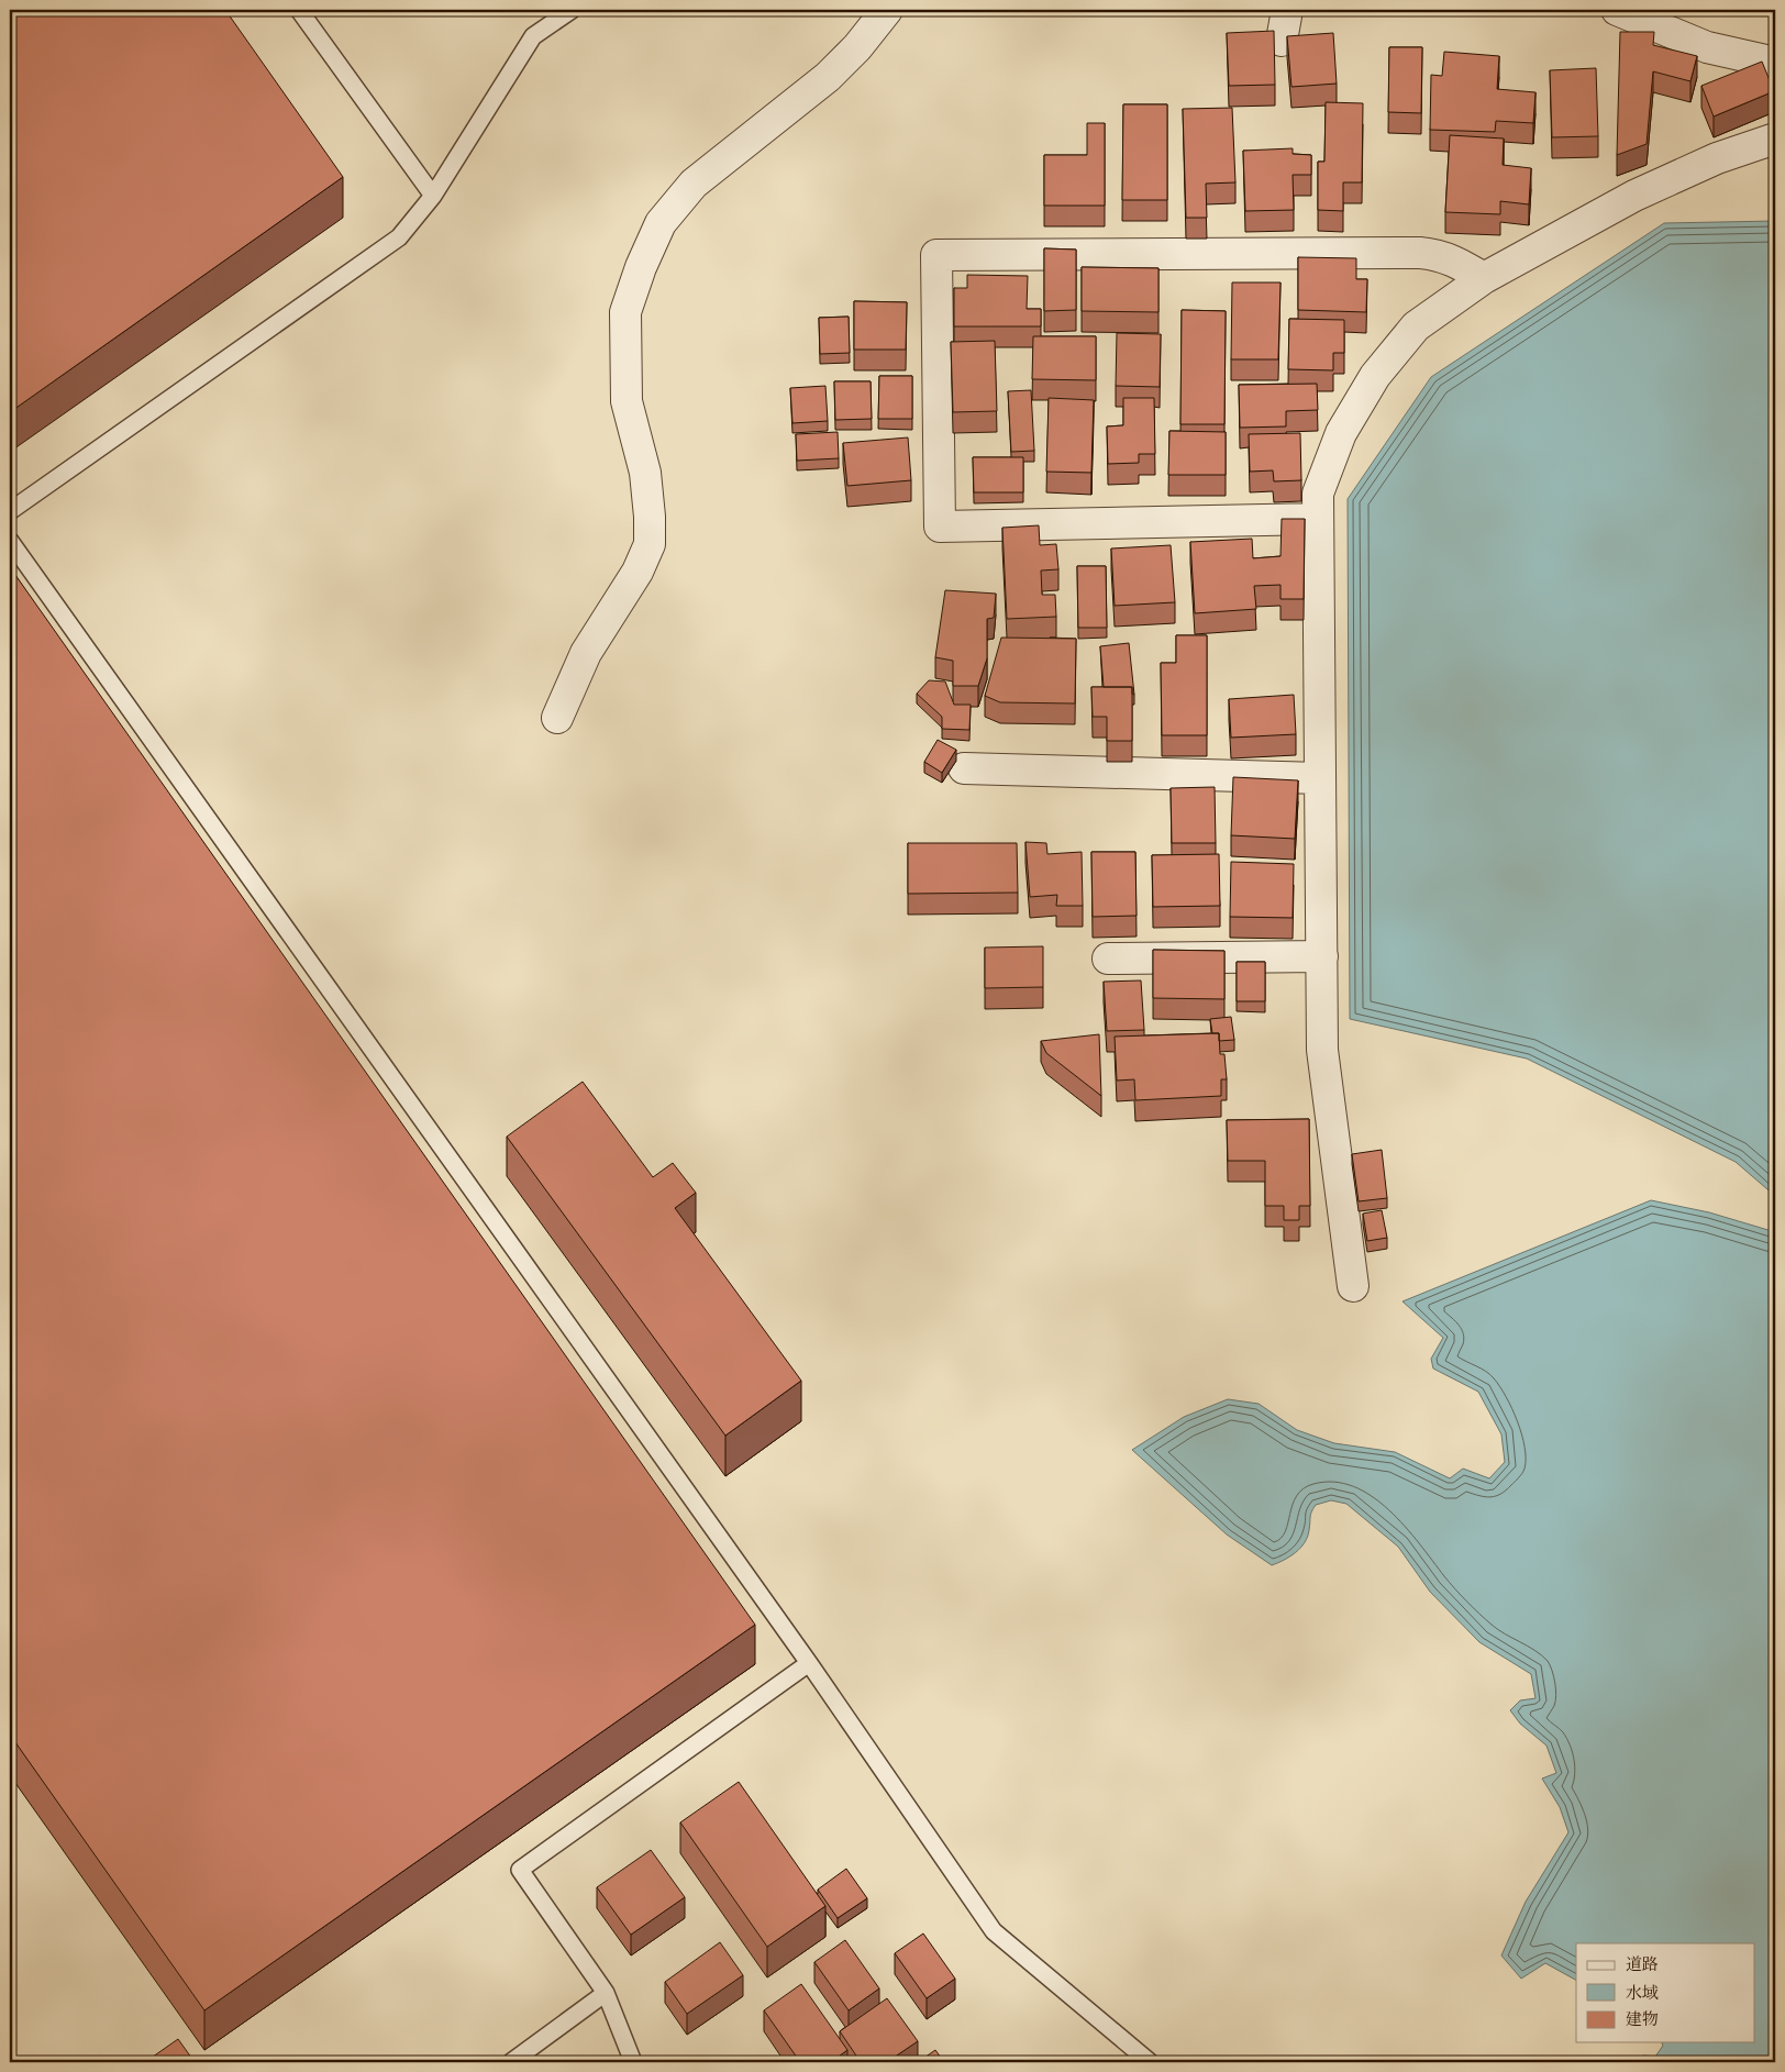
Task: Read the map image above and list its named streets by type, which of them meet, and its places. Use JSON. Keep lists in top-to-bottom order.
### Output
{
  "legend": ["道路", "水域", "建物"]
}
